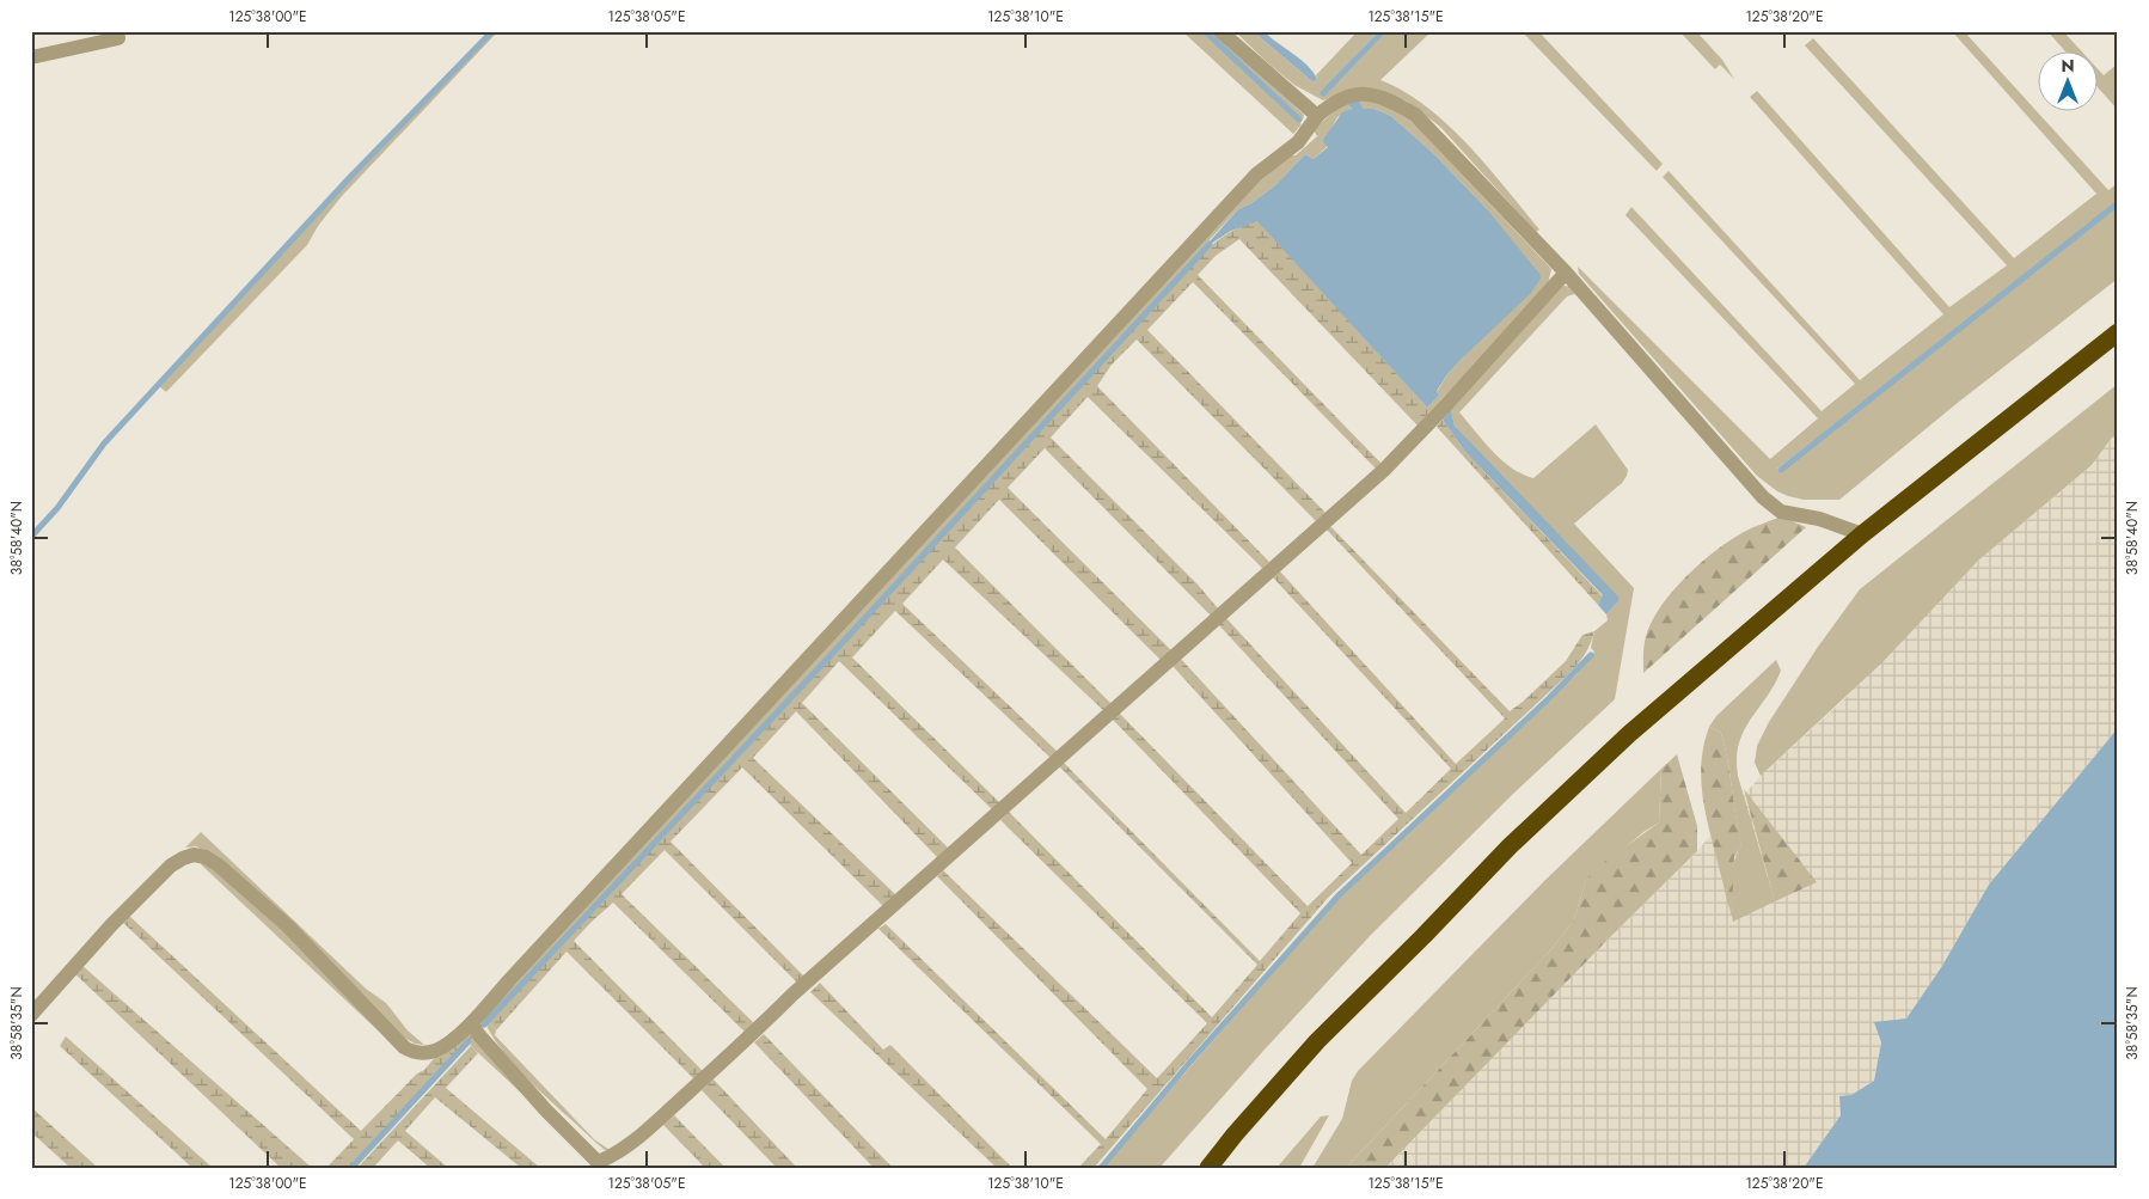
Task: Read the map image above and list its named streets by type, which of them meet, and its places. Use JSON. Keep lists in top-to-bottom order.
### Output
{
  "north": "top",
  "coordinates": [
    "125°38'00\"E",
    "125°38'05\"E",
    "125°38'10\"E",
    "125°38'15\"E",
    "125°38'20\"E",
    "38°58'40\"N",
    "38°58'35\"N"
  ]
}
